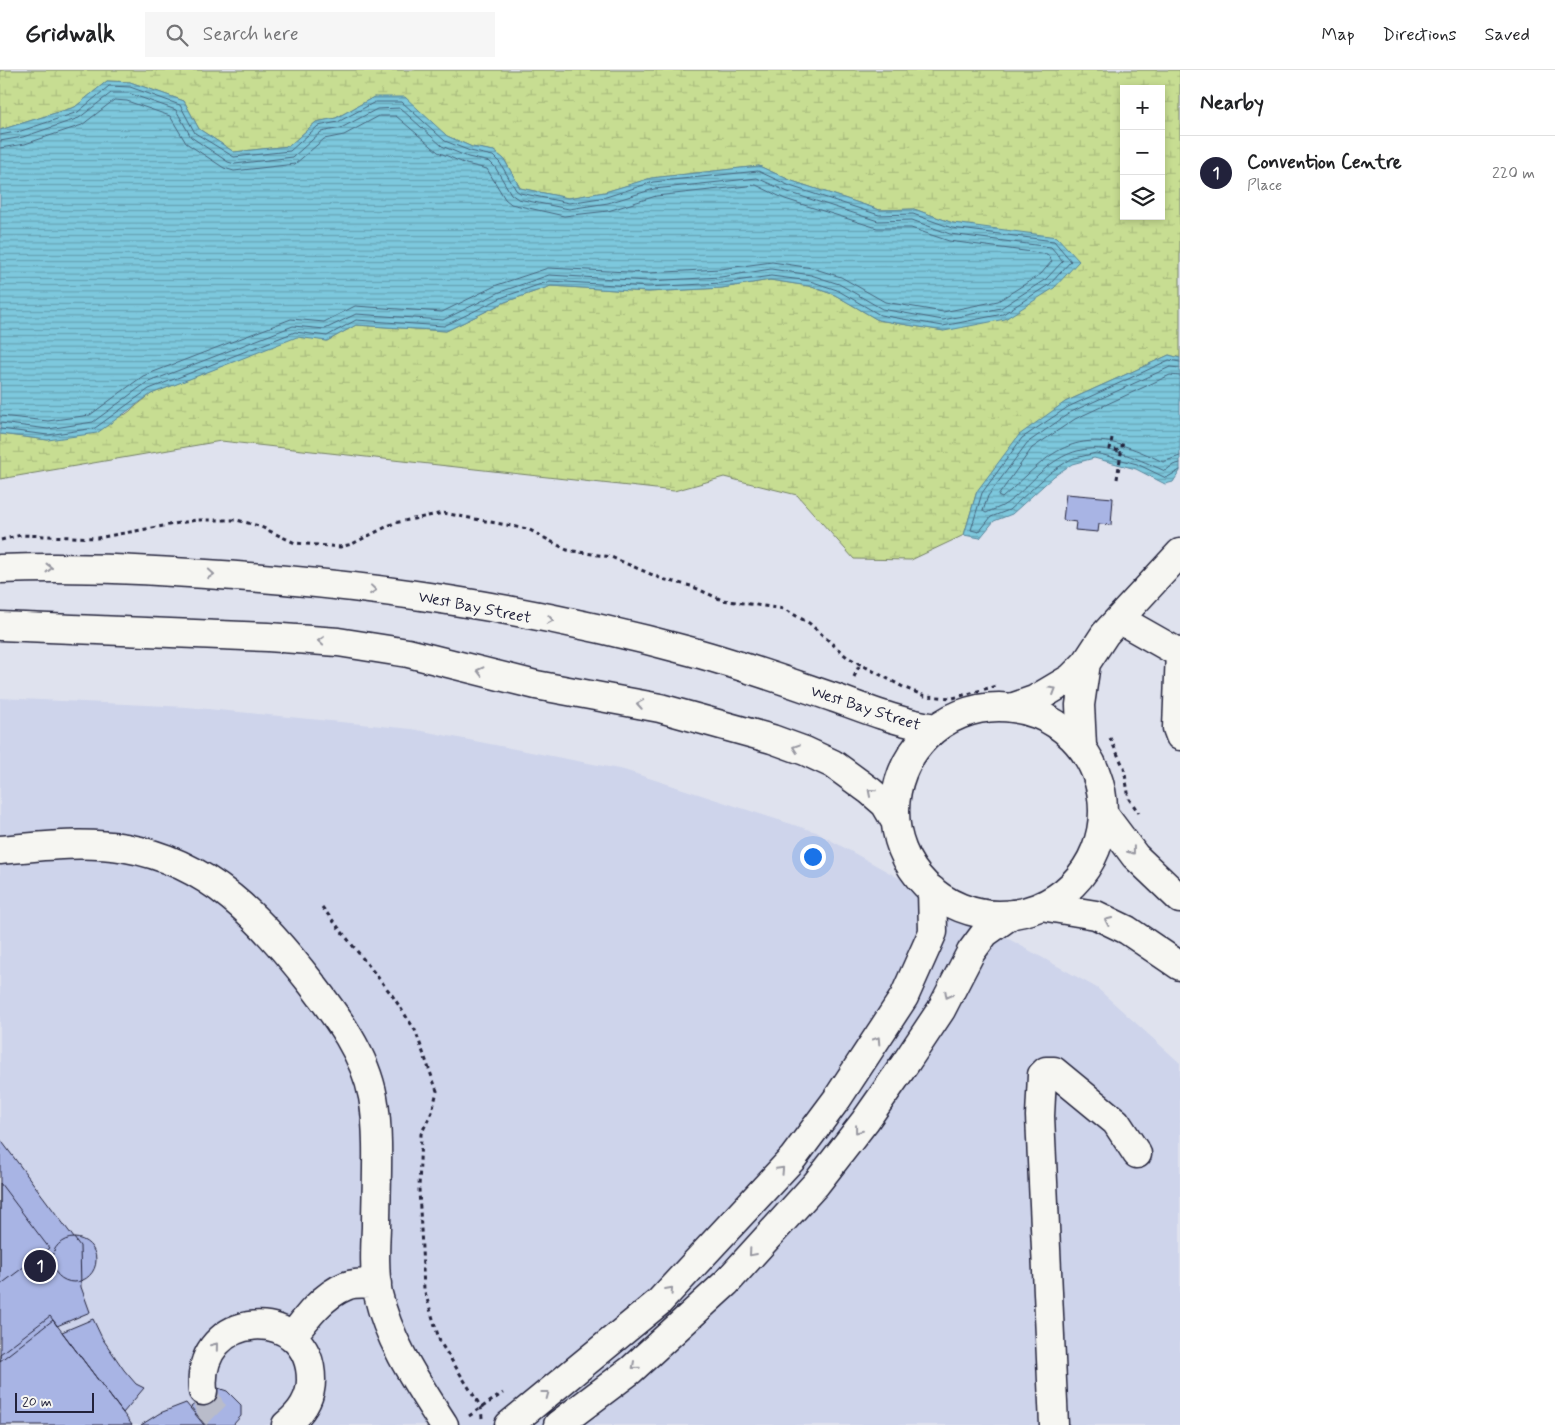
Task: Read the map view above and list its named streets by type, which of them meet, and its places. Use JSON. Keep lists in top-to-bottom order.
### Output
{
  "streets": {
    "main road": ["West Bay Street"]
  },
  "scale_bar": "20 m",
  "page": {
    "header": "Gridwalk",
    "search": "Search here",
    "nav": ["Map", "Directions", "Saved"],
    "heading": "Nearby",
    "map_buttons": ["+", "−"],
    "list": [
      {
        "mark": "1",
        "name": "Convention Centre",
        "note": "Place",
        "value": "220 m"
      }
    ],
    "pins": "1",
    "scale": "20 m"
  }
}
